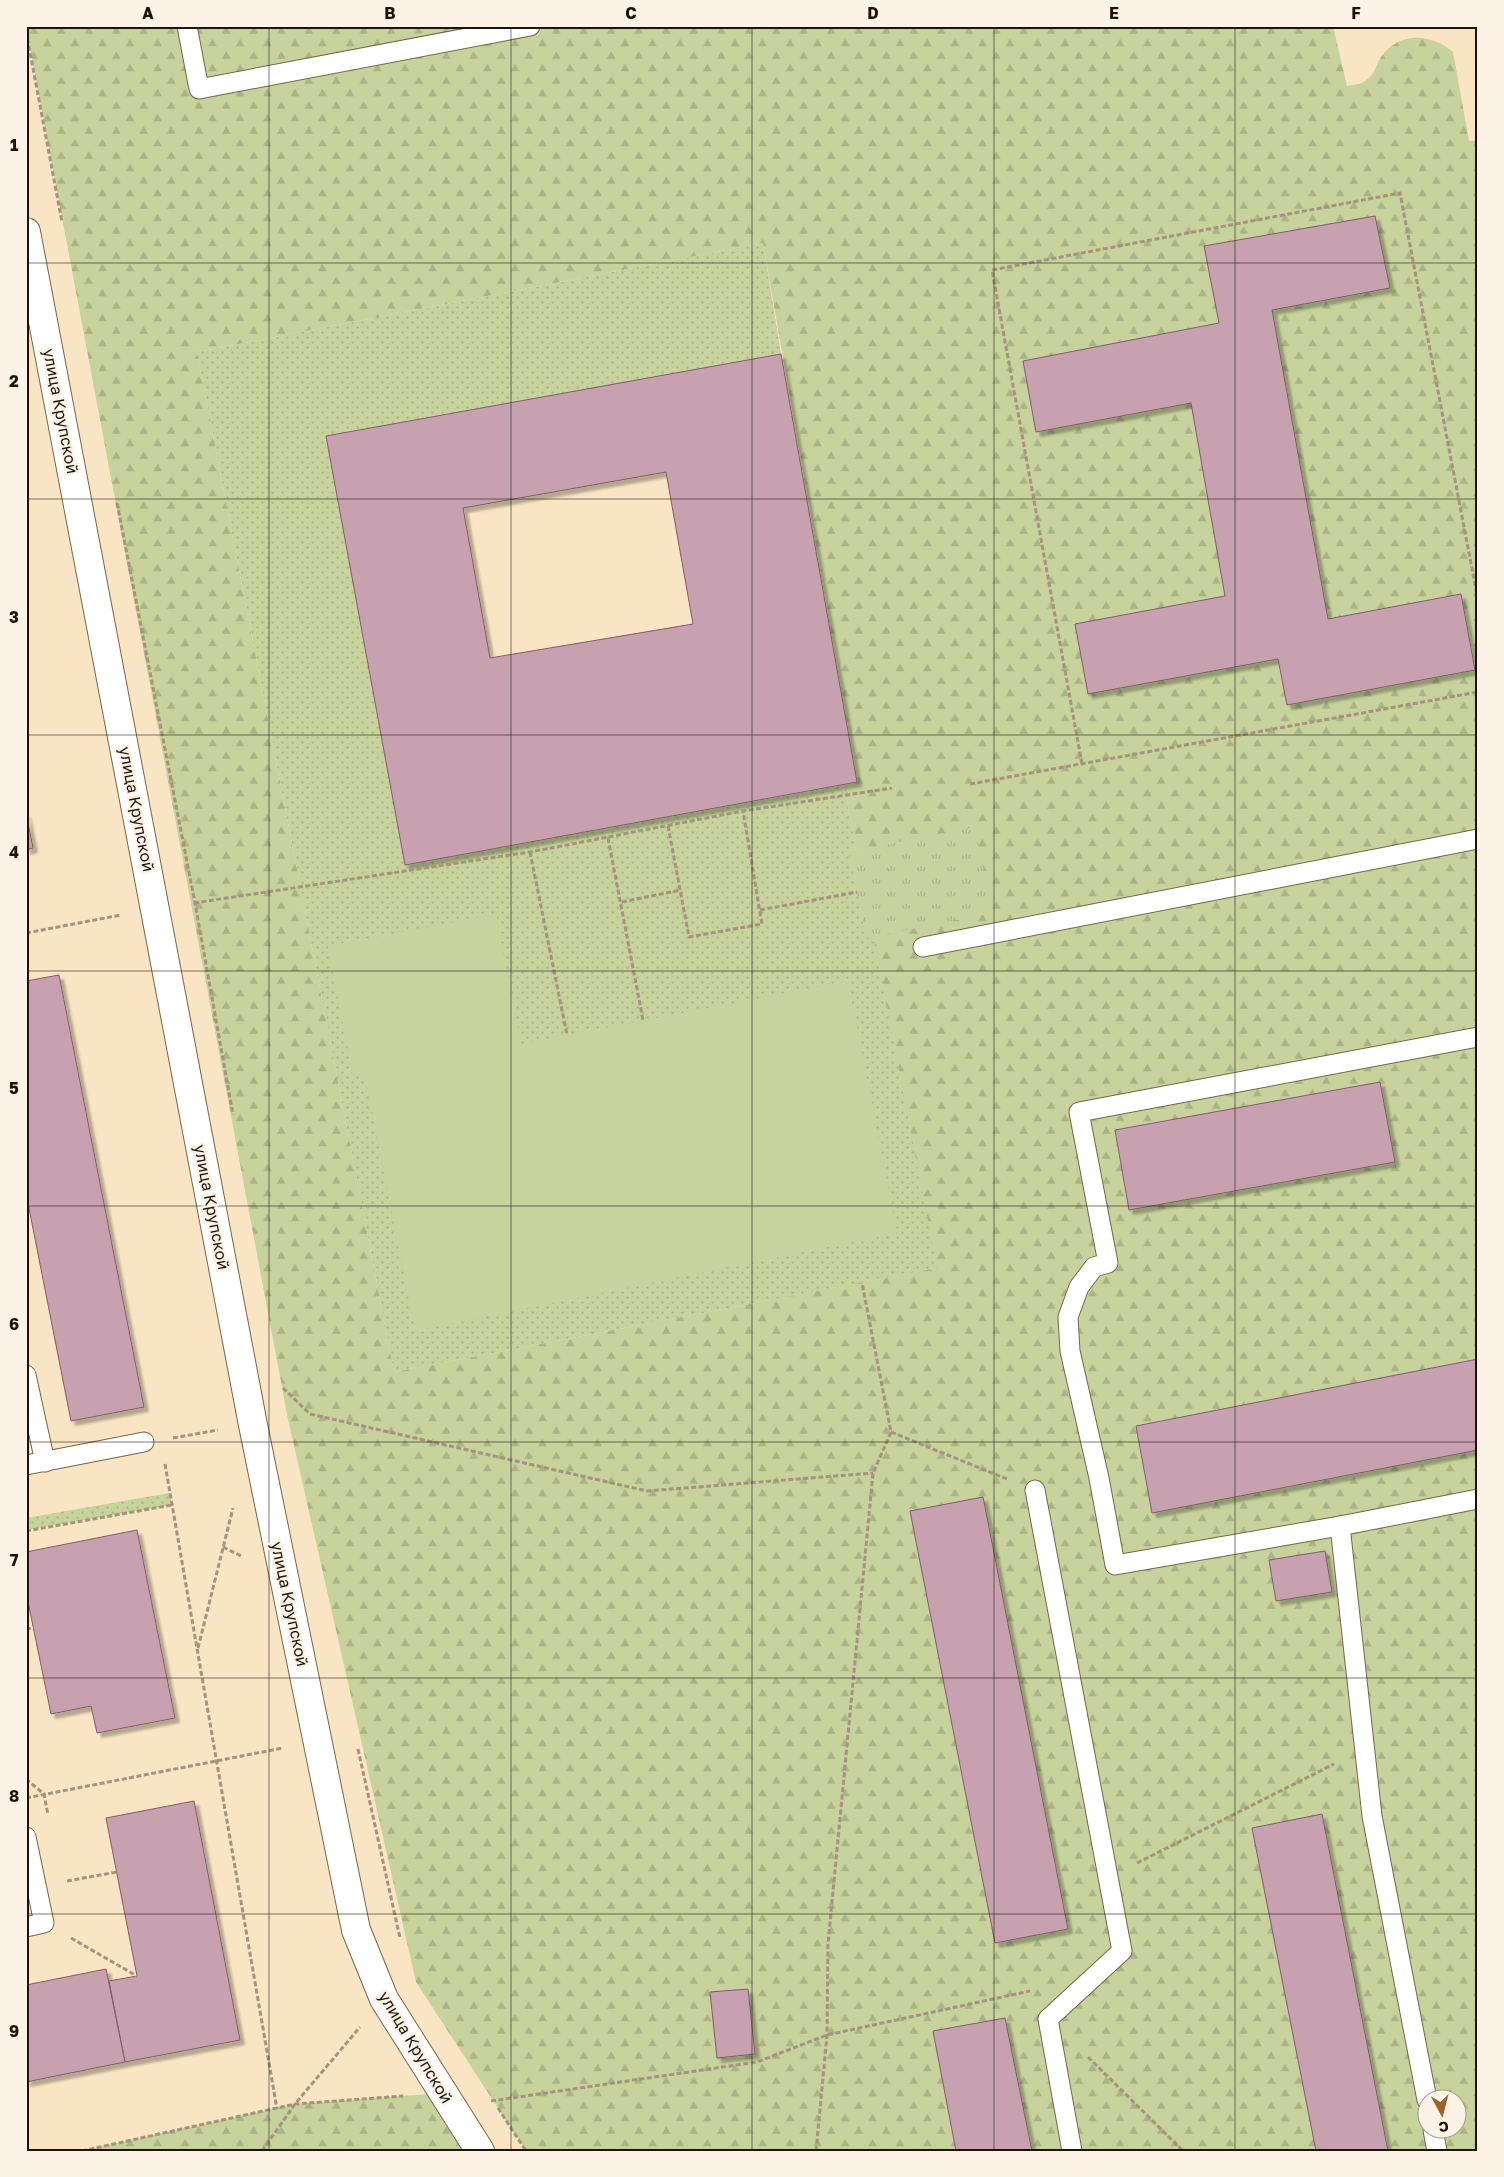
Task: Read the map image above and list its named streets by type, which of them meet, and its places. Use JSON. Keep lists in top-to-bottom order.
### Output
{
  "streets": {
    "street": ["улица Крупской"]
  },
  "north": "bottom",
  "grid": {
    "columns": [
      "A",
      "B",
      "C",
      "D",
      "E",
      "F"
    ],
    "rows": [
      "1",
      "2",
      "3",
      "4",
      "5",
      "6",
      "7",
      "8",
      "9"
    ]
  }
}
